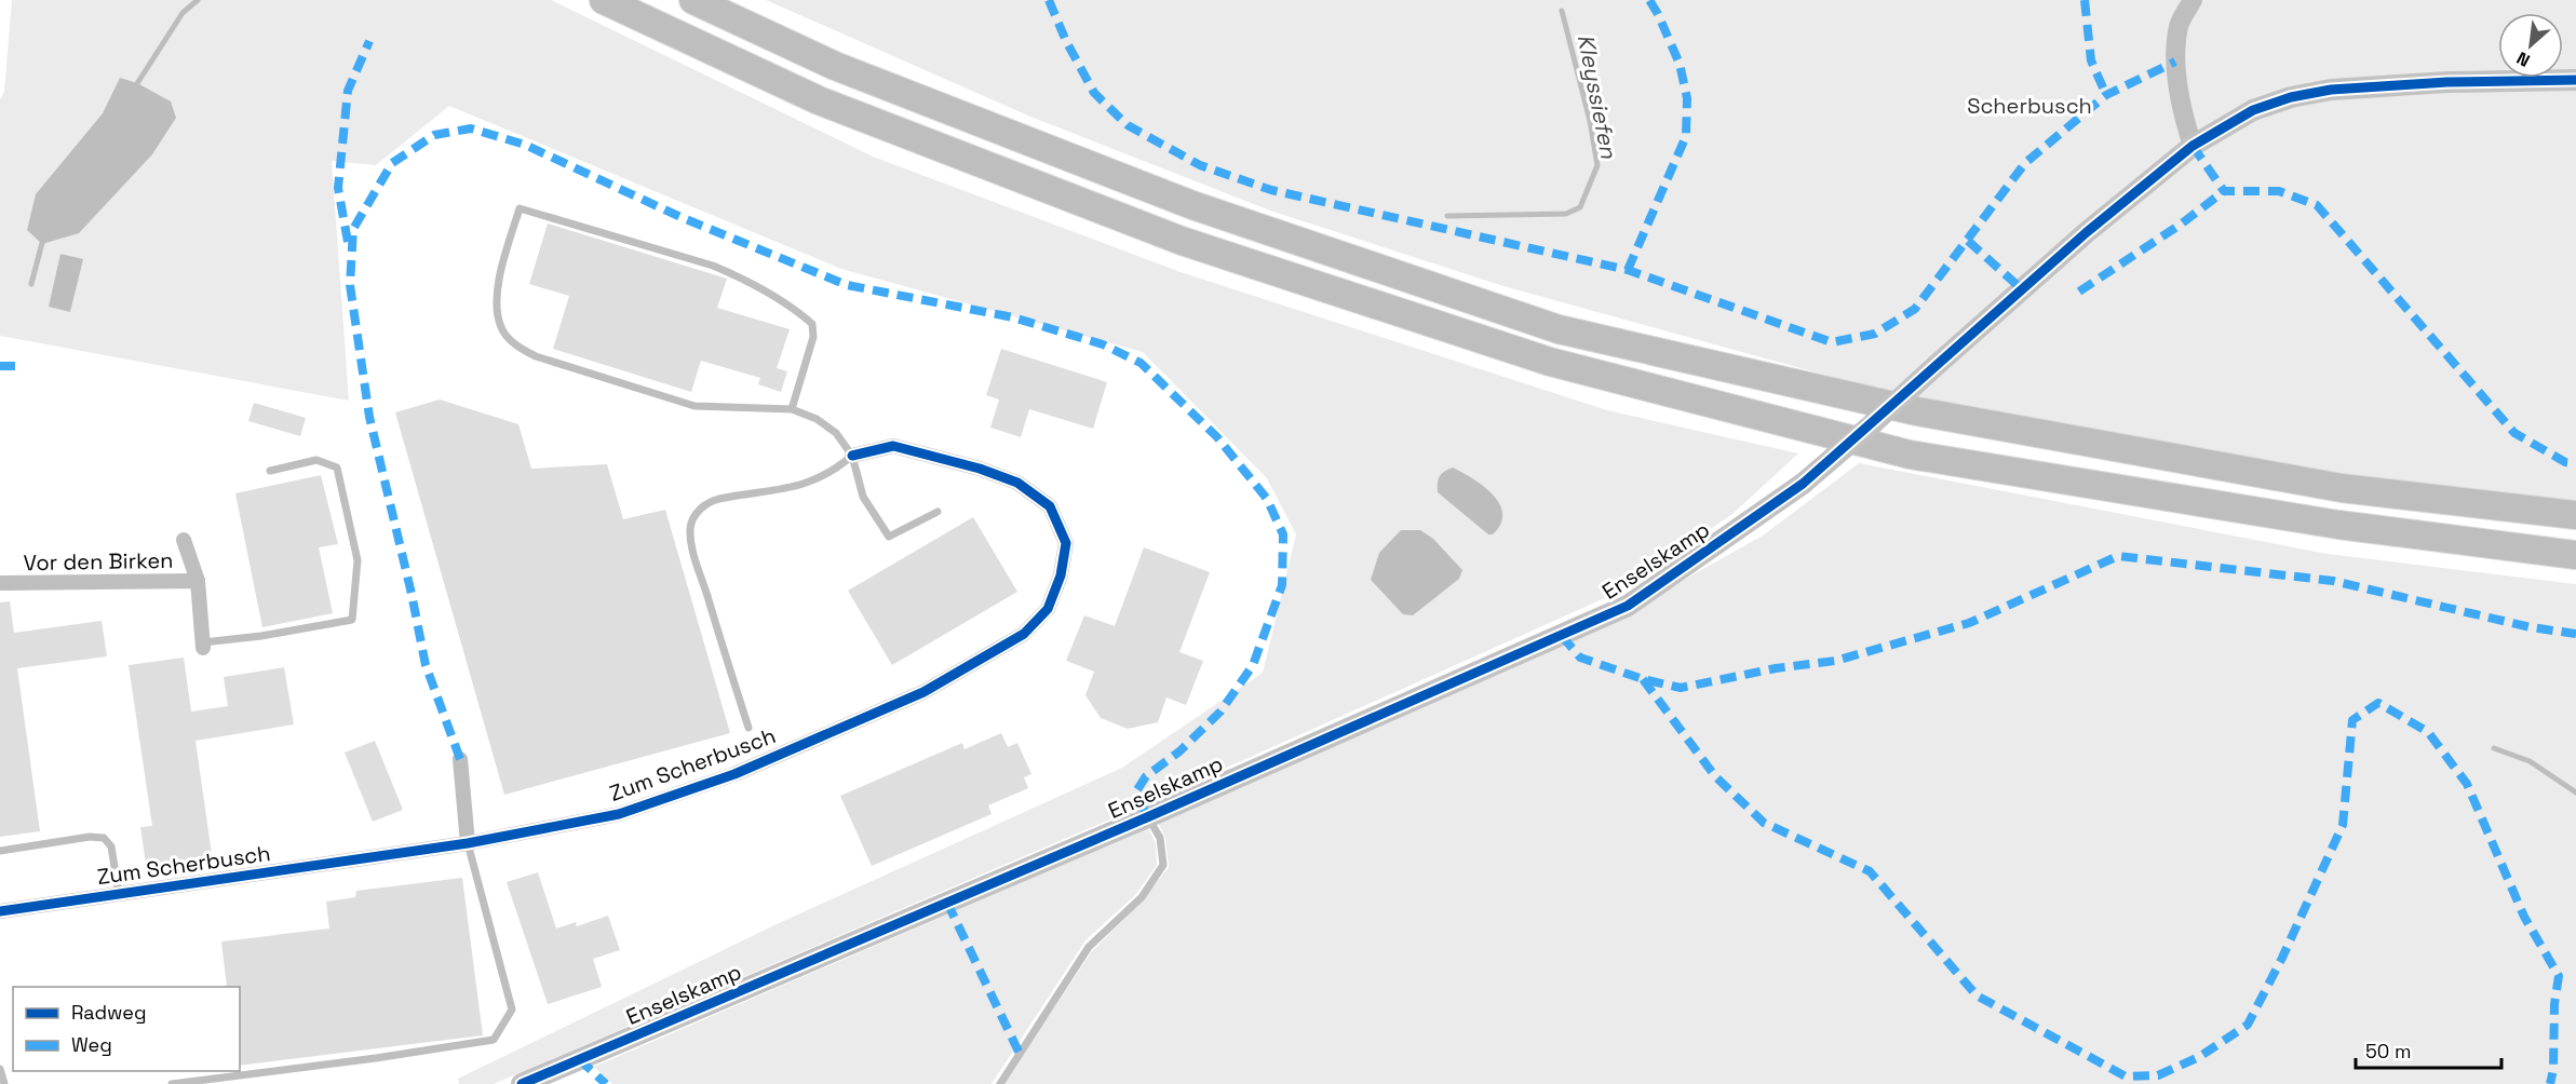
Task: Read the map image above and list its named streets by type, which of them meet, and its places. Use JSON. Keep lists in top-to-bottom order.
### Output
{
  "streets": {
    "main road": ["Enselskamp"],
    "street": ["Vor den Birken", "Zum Scherbusch"]
  },
  "water": ["Kleyssiefen"],
  "parks": ["Scherbusch"],
  "legend": ["Radweg", "Weg"],
  "scale_bar": "50 m",
  "north": "bottom left"
}
